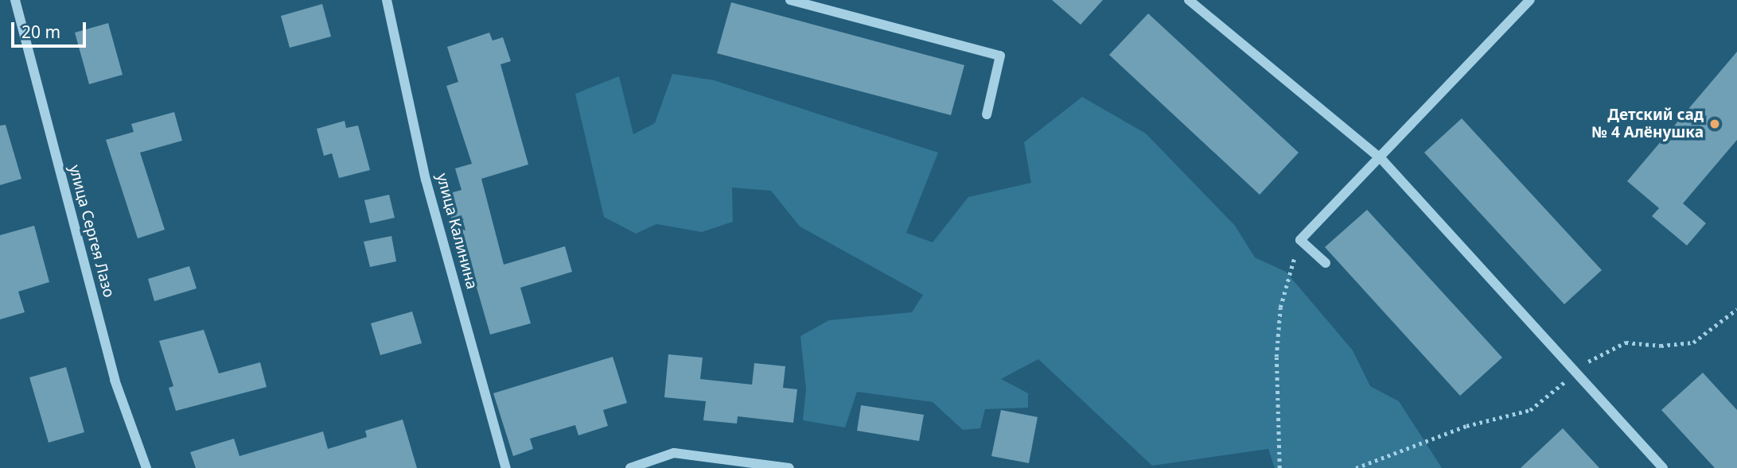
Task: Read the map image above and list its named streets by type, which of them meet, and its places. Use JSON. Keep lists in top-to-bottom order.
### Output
{
  "streets": {
    "street": ["улица Сергея Лазо", "улица Калинина"]
  },
  "places": ["Детский сад № 4 Алёнушка"],
  "scale_bar": "20 m"
}
